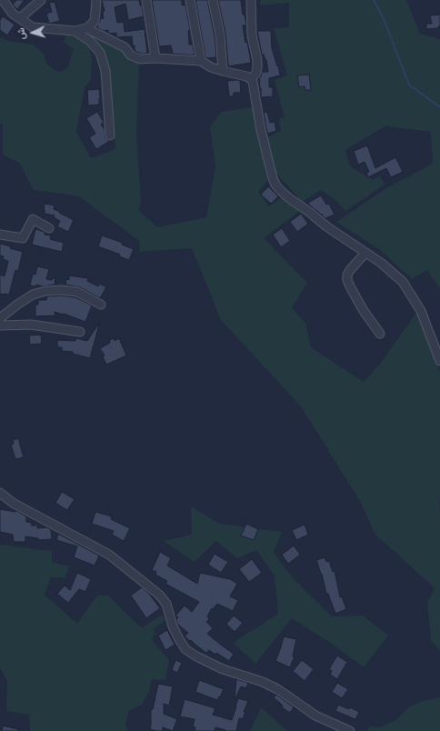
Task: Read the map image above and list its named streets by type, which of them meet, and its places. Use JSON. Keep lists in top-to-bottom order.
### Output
{
  "north": "left"
}
